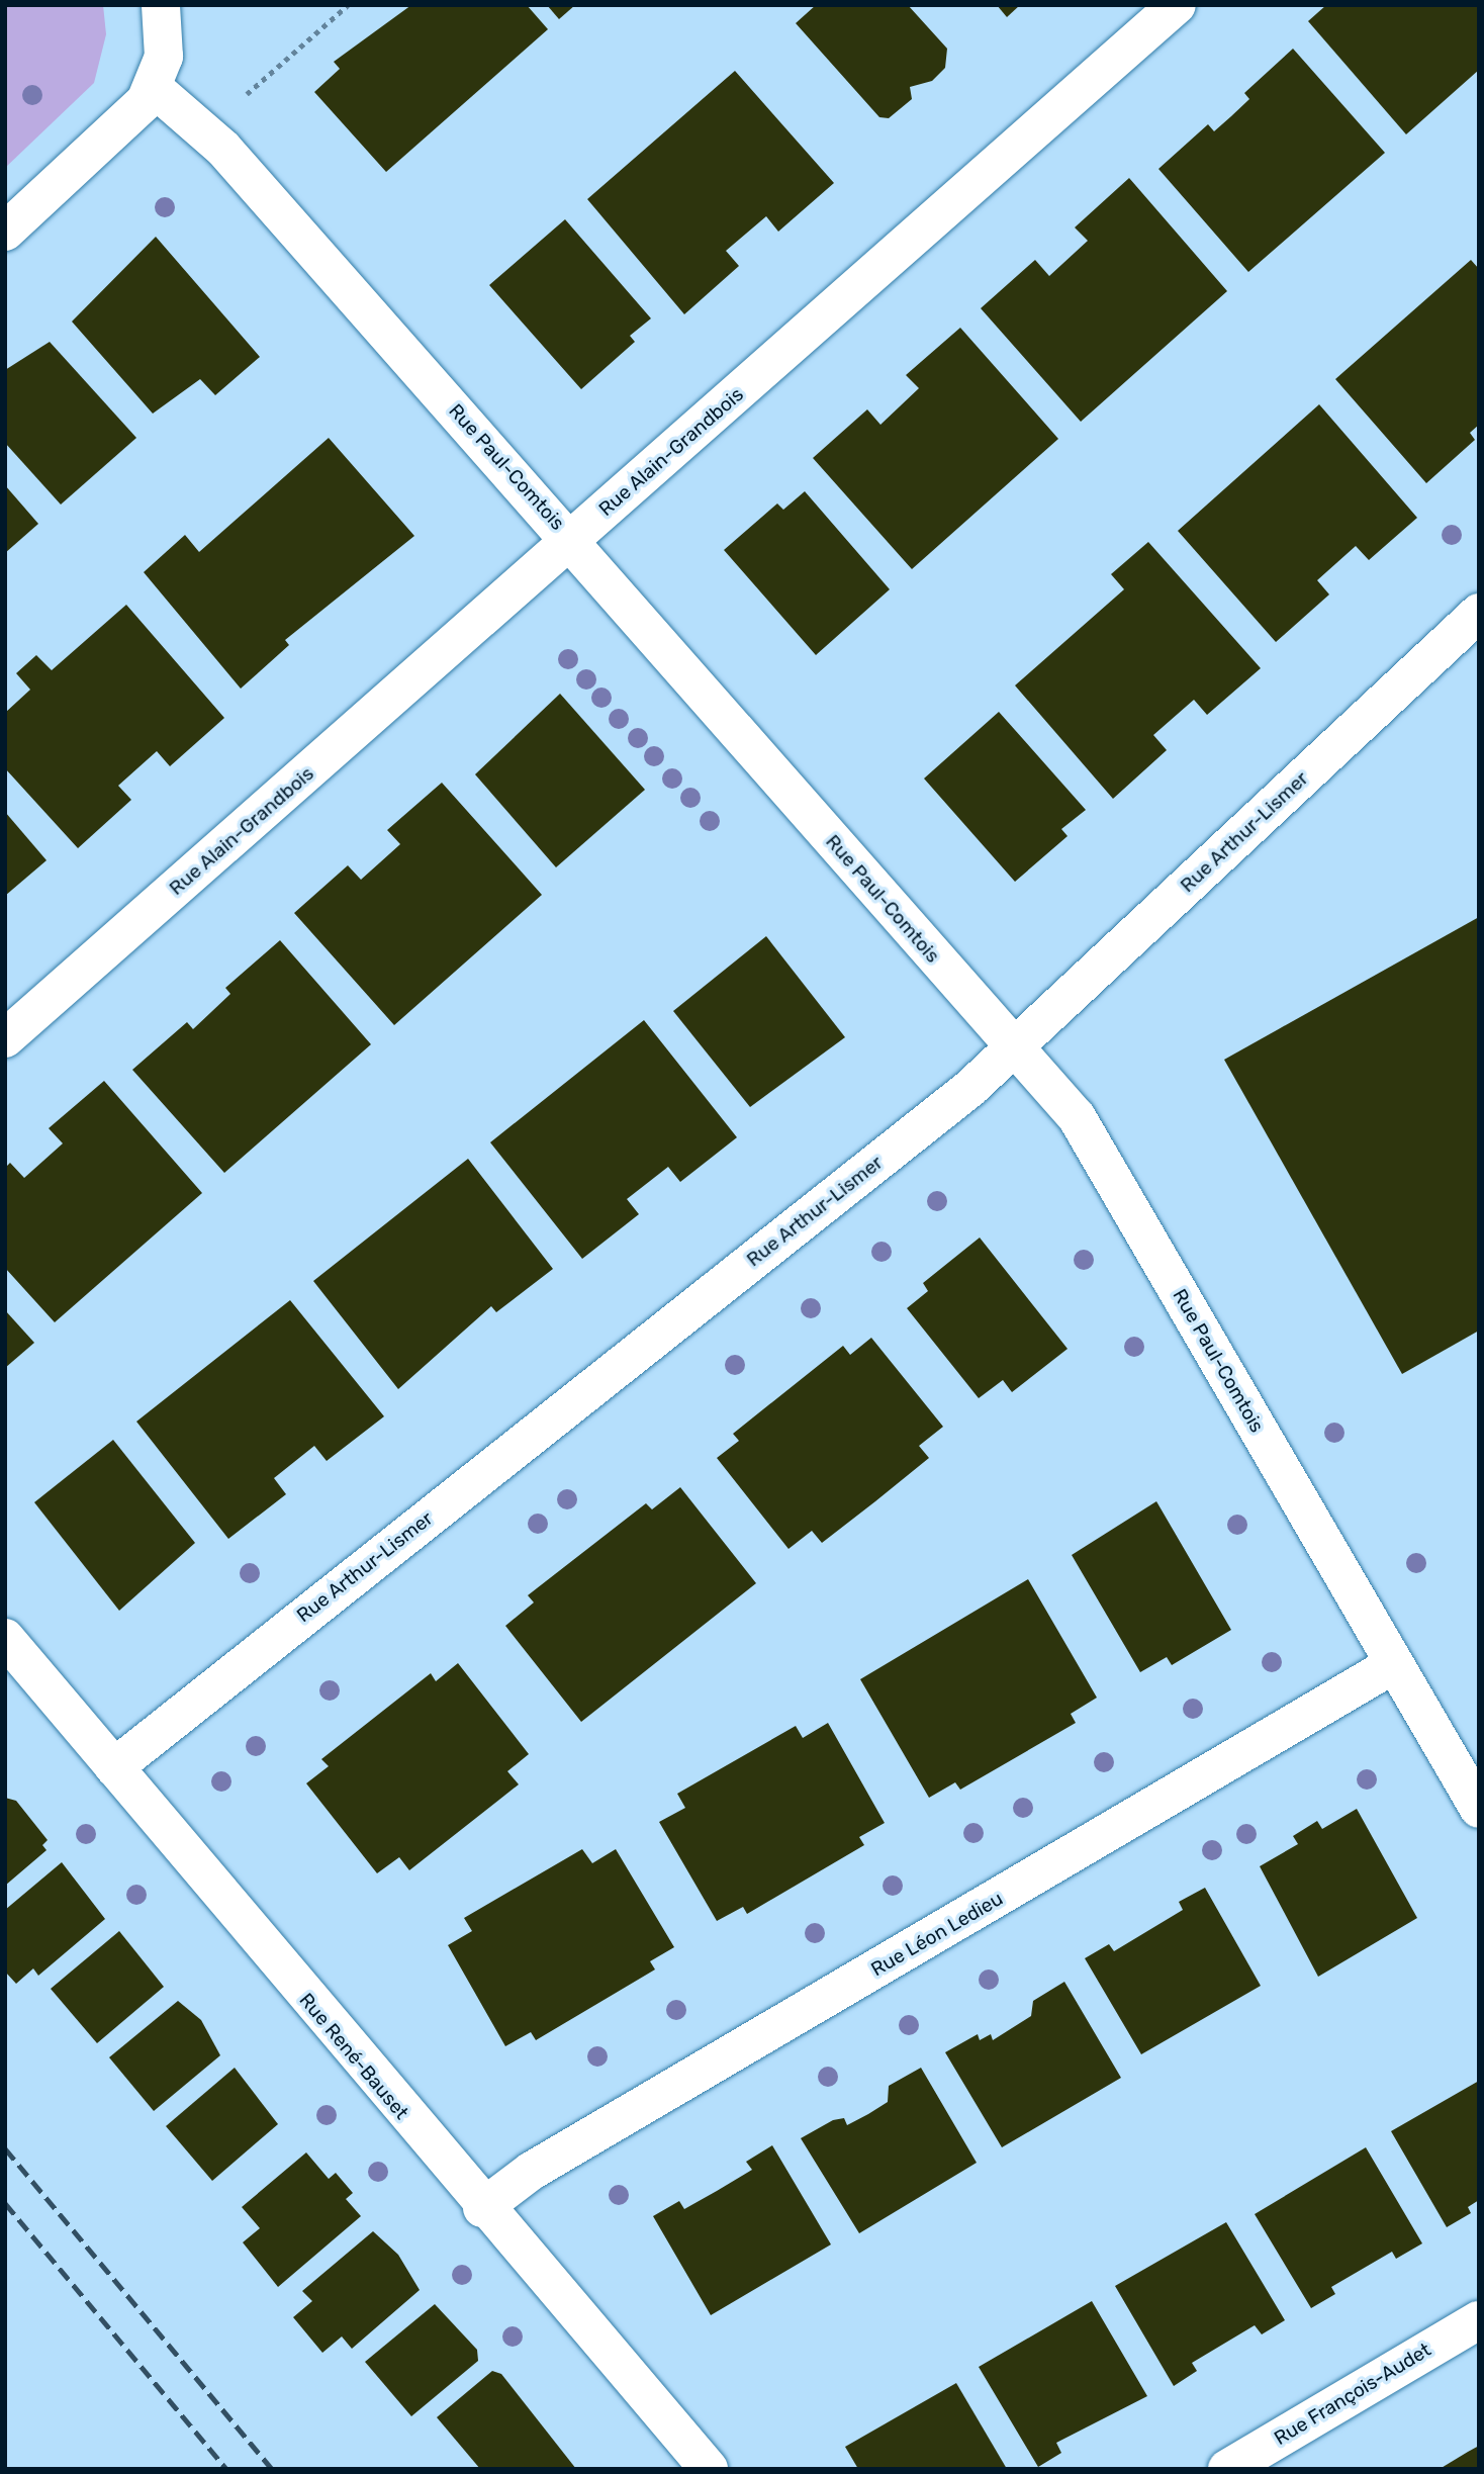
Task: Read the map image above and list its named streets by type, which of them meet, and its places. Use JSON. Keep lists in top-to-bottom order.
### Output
{
  "streets": {
    "street": [
      "Rue Alain-Grandbois",
      "Rue Paul-Comtois",
      "Rue Arthur-Lismer",
      "Rue Léon Ledieu",
      "Rue René-Bauset",
      "Rue François-Audet"
    ]
  },
  "crossings": [
    ["Rue Alain-Grandbois", "Rue Paul-Comtois"],
    ["Rue Paul-Comtois", "Rue Arthur-Lismer"],
    ["Rue Paul-Comtois", "Rue Léon Ledieu"],
    ["Rue Arthur-Lismer", "Rue René-Bauset"],
    ["Rue Léon Ledieu", "Rue René-Bauset"]
  ]
}
